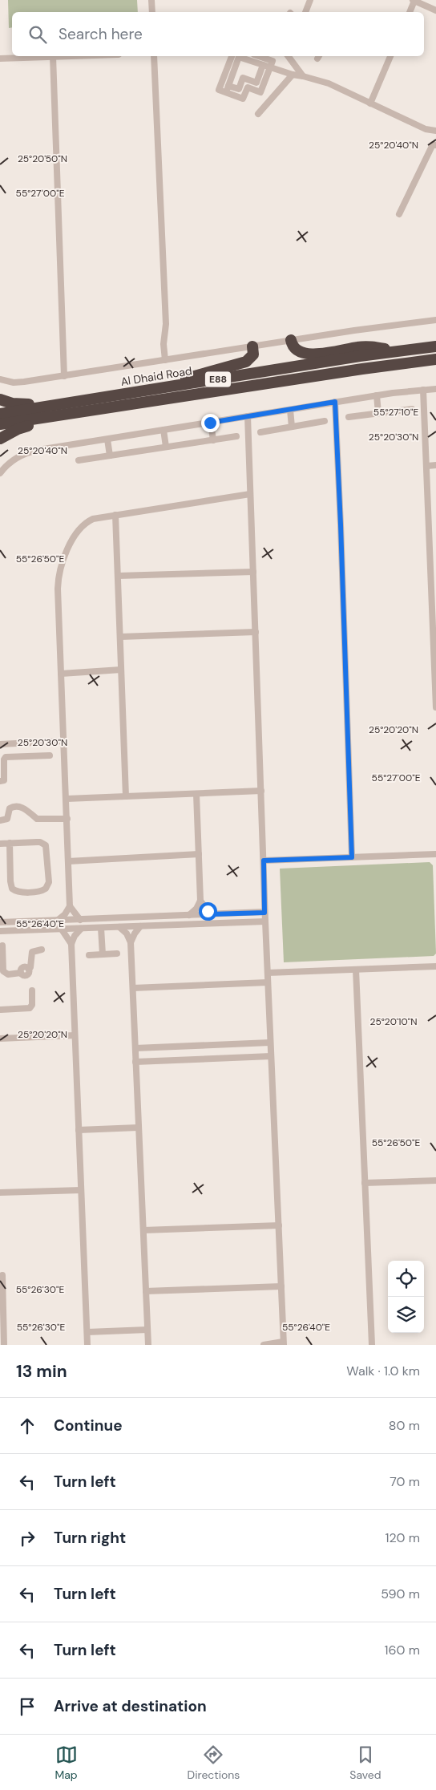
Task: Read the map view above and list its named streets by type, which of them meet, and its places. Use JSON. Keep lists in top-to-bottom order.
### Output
{
  "streets": {
    "highway": ["Al Dhaid Road", "E88"]
  },
  "page": {
    "search": "Search here",
    "heading": ["13 min", "Walk · 1.0 km"],
    "list": [
      ["Continue", "80 m"],
      ["Turn left", "70 m"],
      ["Turn right", "120 m"],
      ["Turn left", "590 m"],
      ["Turn left", "160 m"],
      "Arrive at destination"
    ],
    "nav": ["Map", "Directions", "Saved"]
  },
  "coordinates": [
    "25°20'40\"N",
    "25°20'50\"N",
    "55°27'00\"E",
    "55°27'10\"E",
    "25°20'30\"N",
    "55°26'50\"E",
    "25°20'20\"N",
    "55°26'40\"E",
    "25°20'10\"N",
    "55°26'30\"E"
  ]
}
